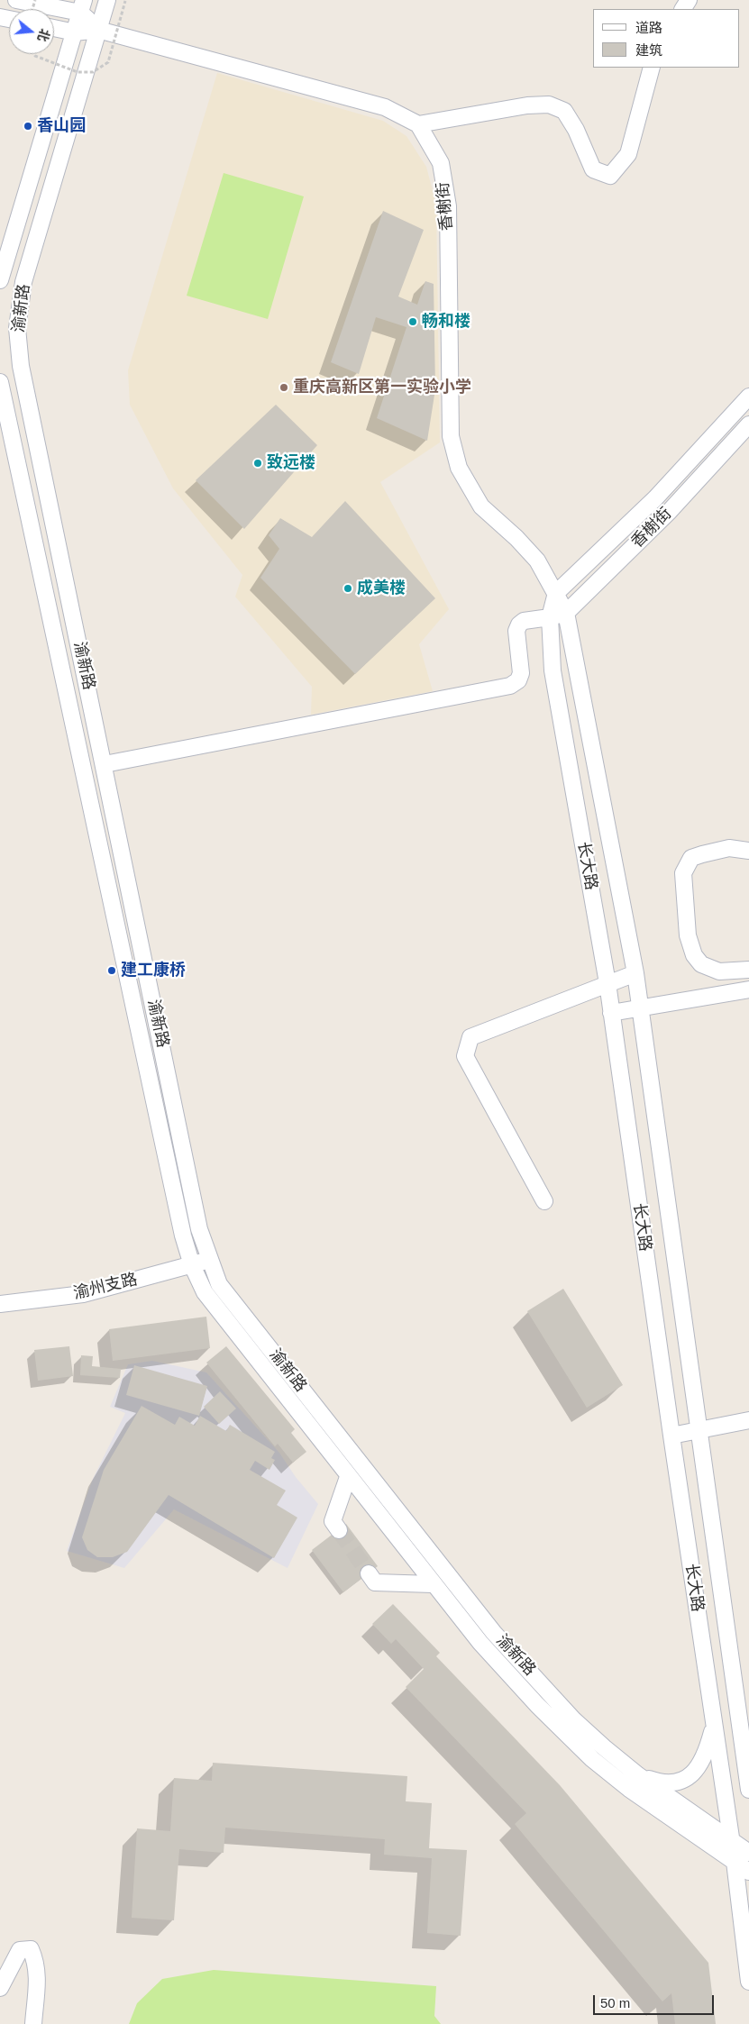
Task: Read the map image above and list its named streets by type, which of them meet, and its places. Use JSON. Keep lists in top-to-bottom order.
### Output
{
  "streets": {
    "street": [
      "香榭街",
      "渝新路",
      "长大路",
      "渝州支路"
    ]
  },
  "crossings": [
    ["香榭街", "长大路"],
    ["渝新路", "长大路"],
    ["渝新路", "渝州支路"]
  ],
  "places": [
    "香山园",
    "畅和楼",
    "重庆高新区第一实验小学",
    "致远楼",
    "成美楼",
    "建工康桥"
  ],
  "legend": ["道路", "建筑"],
  "scale_bar": "50 m",
  "north": "right"
}
